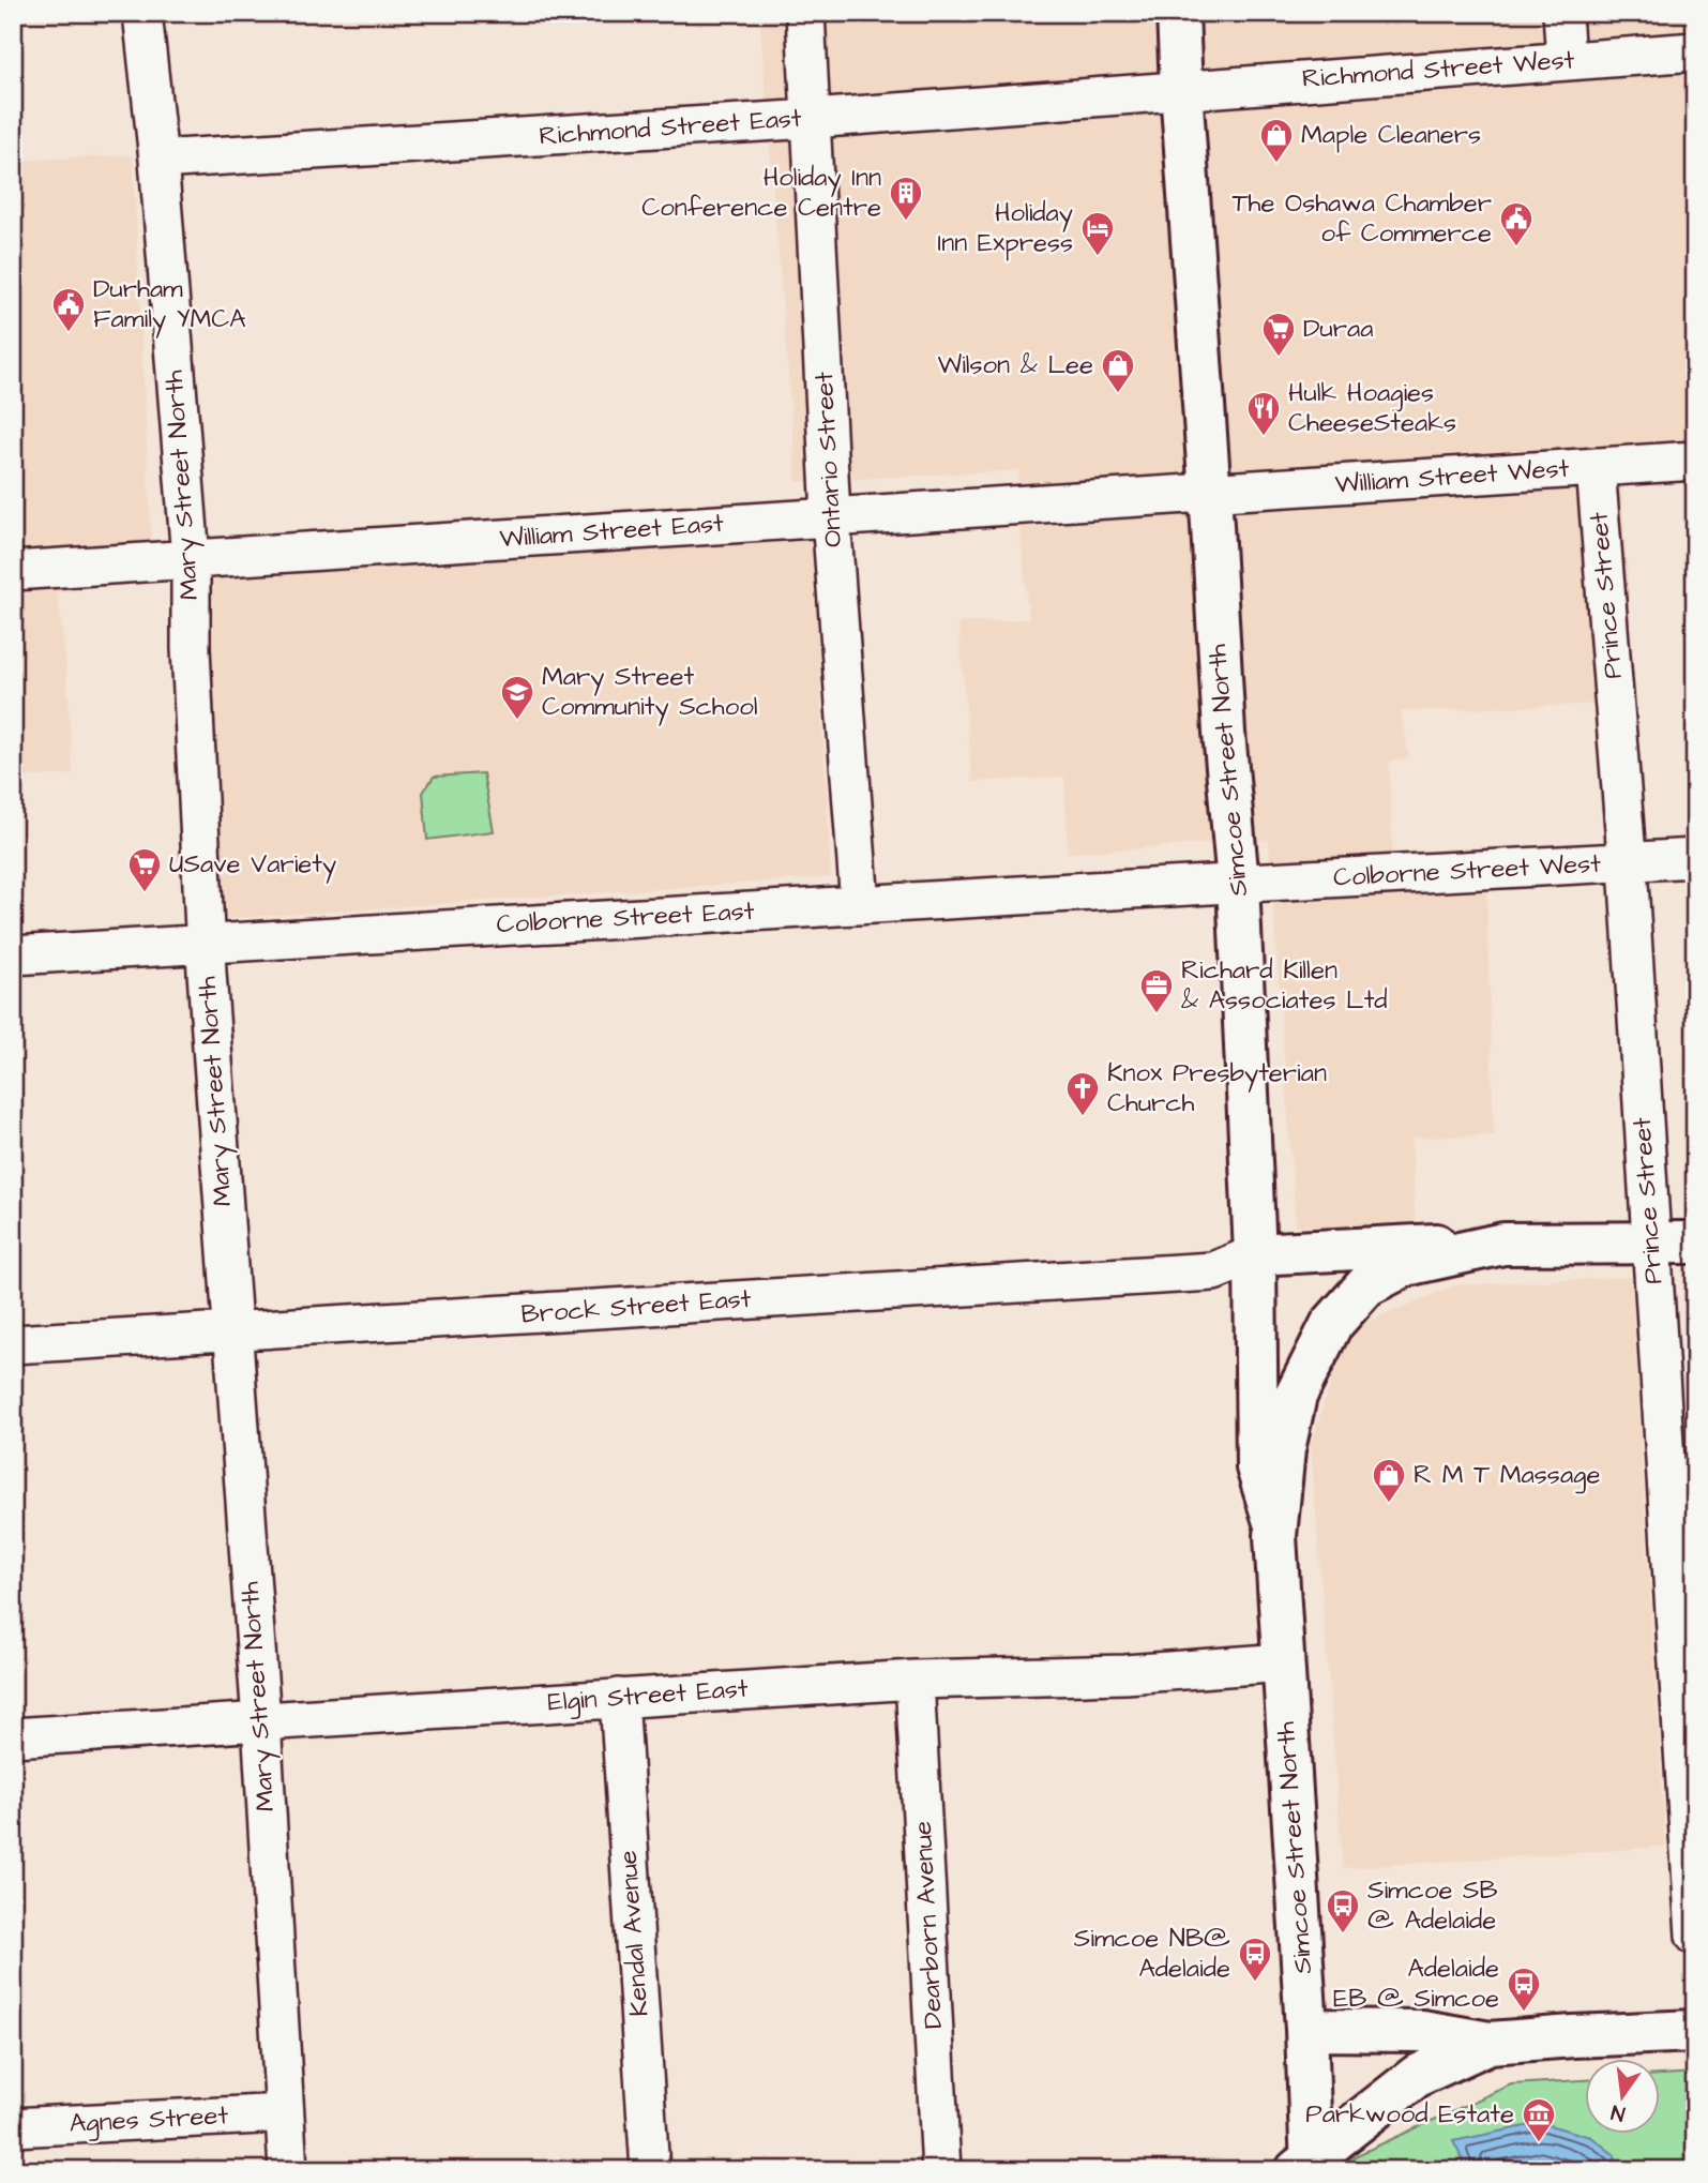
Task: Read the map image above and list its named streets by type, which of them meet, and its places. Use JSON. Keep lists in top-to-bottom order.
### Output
{
  "streets": {
    "main road": ["Simcoe Street North"],
    "street": [
      "Richmond Street West",
      "Richmond Street East",
      "Ontario Street",
      "William Street West",
      "Mary Street North",
      "William Street East",
      "Prince Street",
      "Colborne Street West",
      "Colborne Street East",
      "Brock Street East",
      "Elgin Street East",
      "Dearborn Avenue",
      "Kendal Avenue",
      "Agnes Street"
    ]
  },
  "crossings": [
    ["Richmond Street West", "Richmond Street East"],
    ["Richmond Street West", "Simcoe Street North"],
    ["Richmond Street East", "Ontario Street"],
    ["Richmond Street East", "Mary Street North"],
    ["Richmond Street East", "Simcoe Street North"],
    ["Ontario Street", "William Street East"],
    ["Ontario Street", "Colborne Street East"],
    ["William Street West", "William Street East"],
    ["William Street West", "Prince Street"],
    ["William Street West", "Simcoe Street North"],
    ["Mary Street North", "William Street East"],
    ["Mary Street North", "Colborne Street East"],
    ["Mary Street North", "Brock Street East"],
    ["Mary Street North", "Elgin Street East"],
    ["Mary Street North", "Agnes Street"],
    ["William Street East", "Simcoe Street North"],
    ["Prince Street", "Colborne Street West"],
    ["Simcoe Street North", "Colborne Street West"],
    ["Simcoe Street North", "Colborne Street East"],
    ["Simcoe Street North", "Brock Street East"],
    ["Simcoe Street North", "Elgin Street East"],
    ["Colborne Street West", "Colborne Street East"],
    ["Elgin Street East", "Dearborn Avenue"],
    ["Elgin Street East", "Kendal Avenue"]
  ],
  "places": {
    "shop": ["Maple Cleaners", "Wilson & Lee", "R M T Massage"],
    "building": ["Holiday Inn Conference Centre"],
    "public building": ["The Oshawa Chamber of Commerce", "Durham Family YMCA"],
    "hotel": ["Holiday Inn Express"],
    "supermarket": ["Duraa", "USave Variety"],
    "restaurant": ["Hulk Hoagies CheeseSteaks"],
    "school or university": ["Mary Street Community School"],
    "office": ["Richard Killen & Associates Ltd"],
    "church": ["Knox Presbyterian Church"],
    "bus stop": ["Simcoe SB @ Adelaide", "Simcoe NB@ Adelaide", "Adelaide EB @ Simcoe"],
    "museum": ["Parkwood Estate"]
  },
  "north": "bottom"
}
